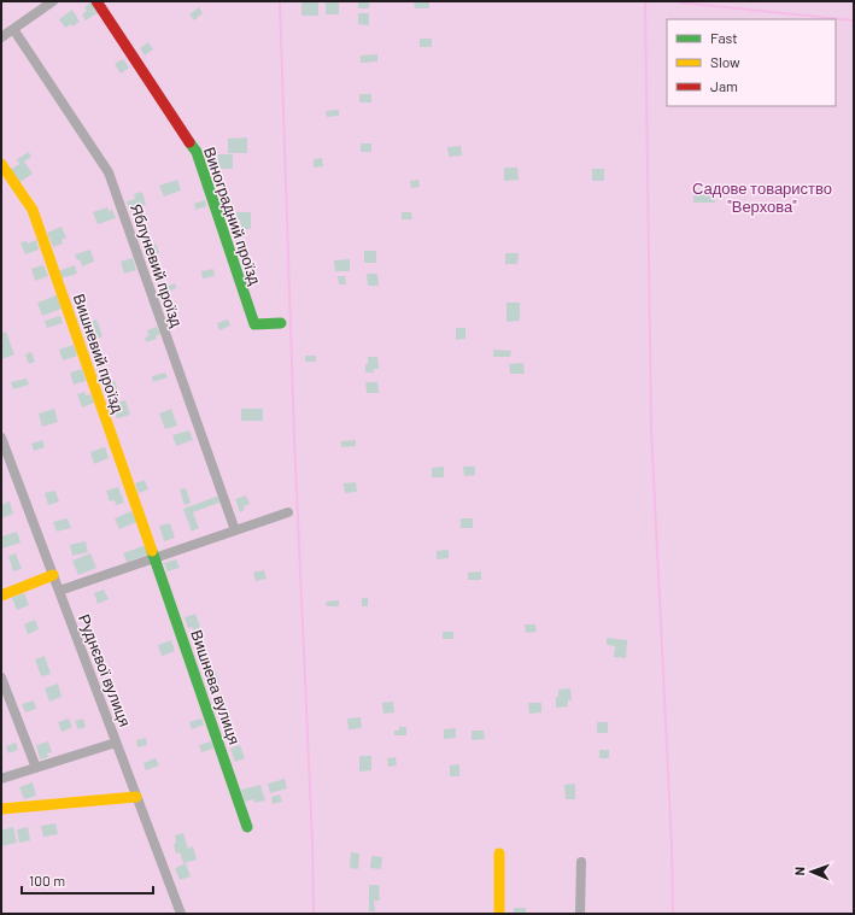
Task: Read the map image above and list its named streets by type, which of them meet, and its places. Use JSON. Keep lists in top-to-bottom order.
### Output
{
  "streets": {
    "street": [
      "Виноградний проїзд",
      "Яблуневий проїзд",
      "Вишневий проїзд",
      "Руднєвої вулиця",
      "Вишнева вулиця"
    ]
  },
  "crossings": [
    ["Вишневий проїзд", "Вишнева вулиця"]
  ],
  "parks": ["Садове товариство \"Верхова\""],
  "legend": ["Fast", "Slow", "Jam"],
  "scale_bar": "100 m",
  "north": "left"
}
